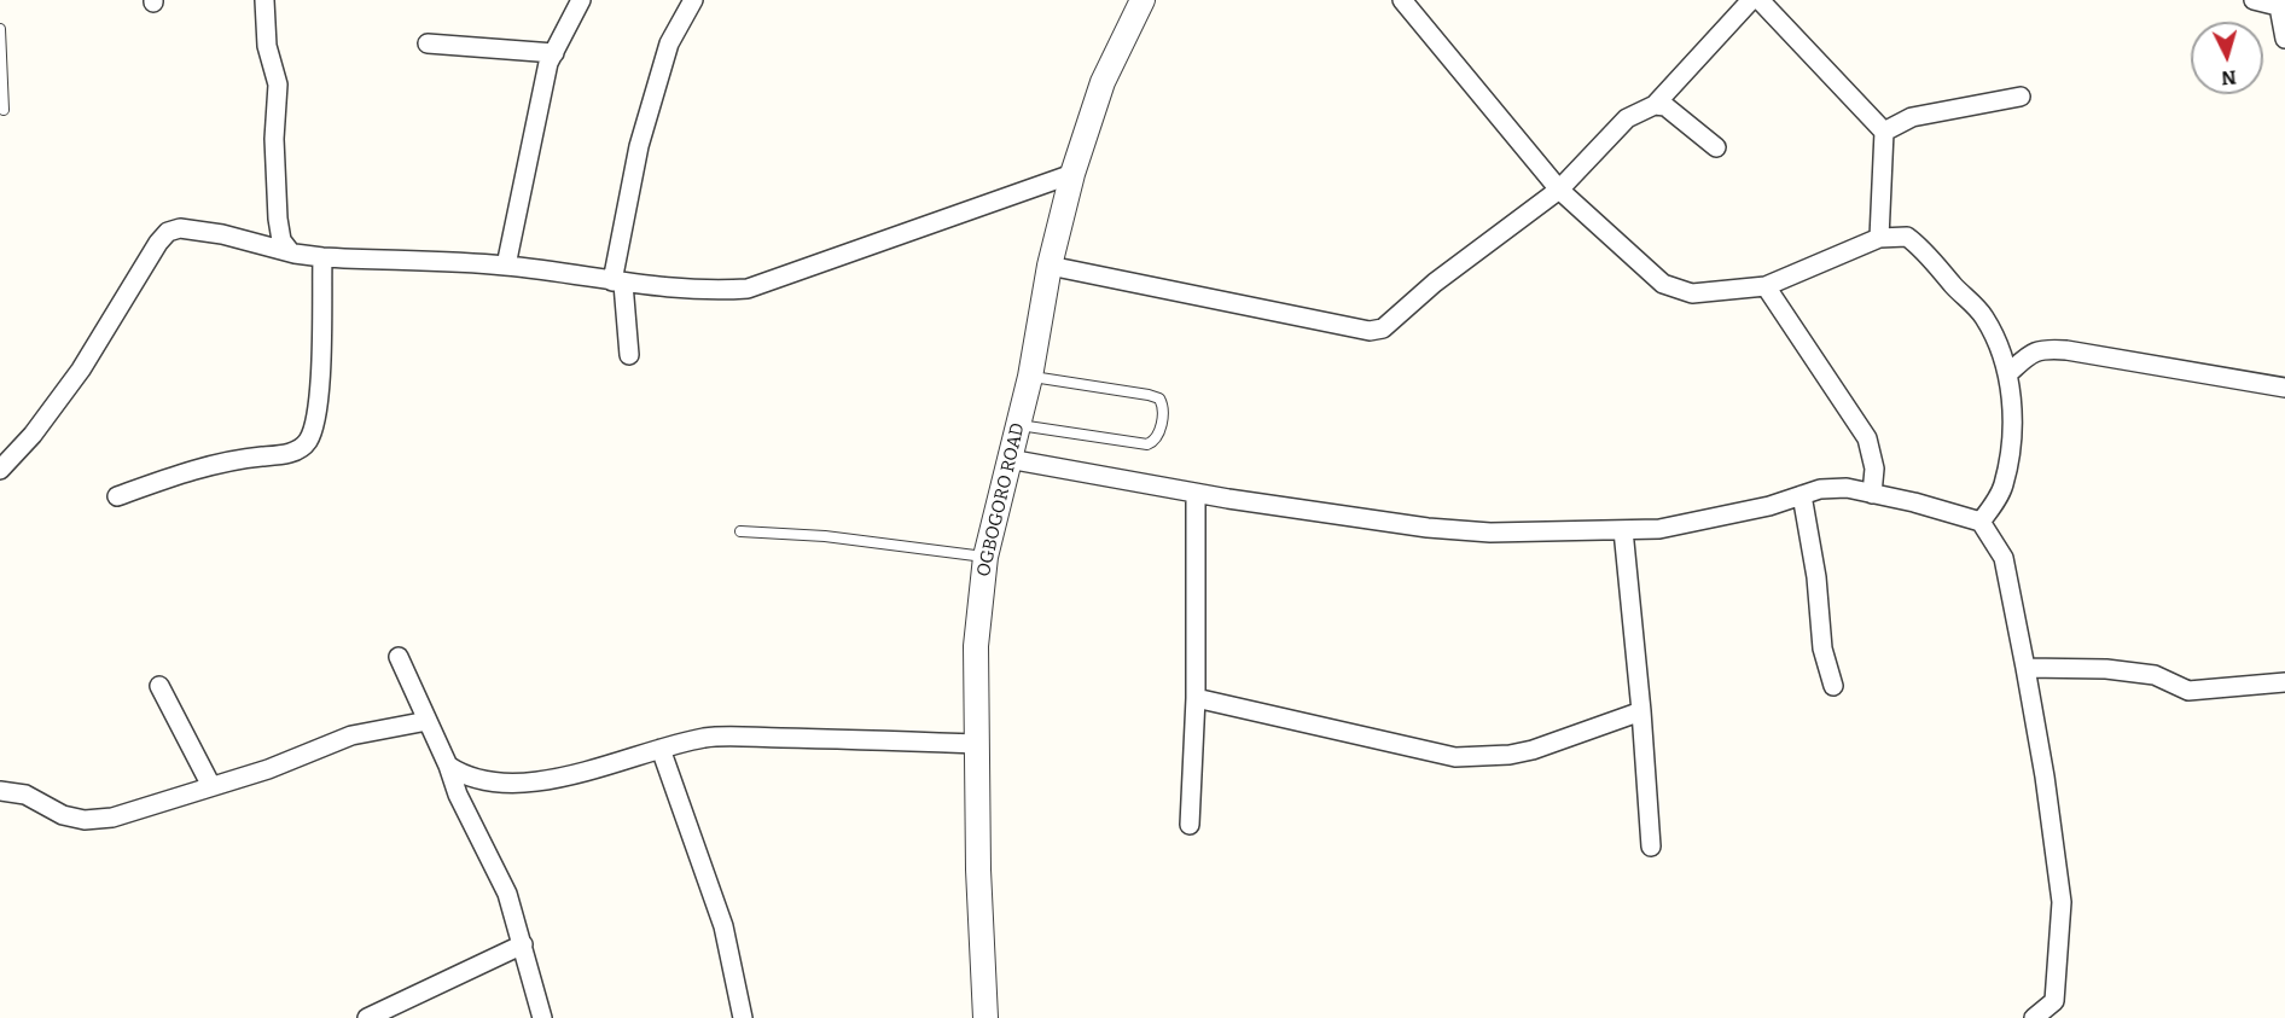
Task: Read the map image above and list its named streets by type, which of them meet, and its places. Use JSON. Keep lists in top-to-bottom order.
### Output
{
  "streets": {
    "street": ["OGBOGORO ROAD"]
  },
  "north": "bottom"
}
